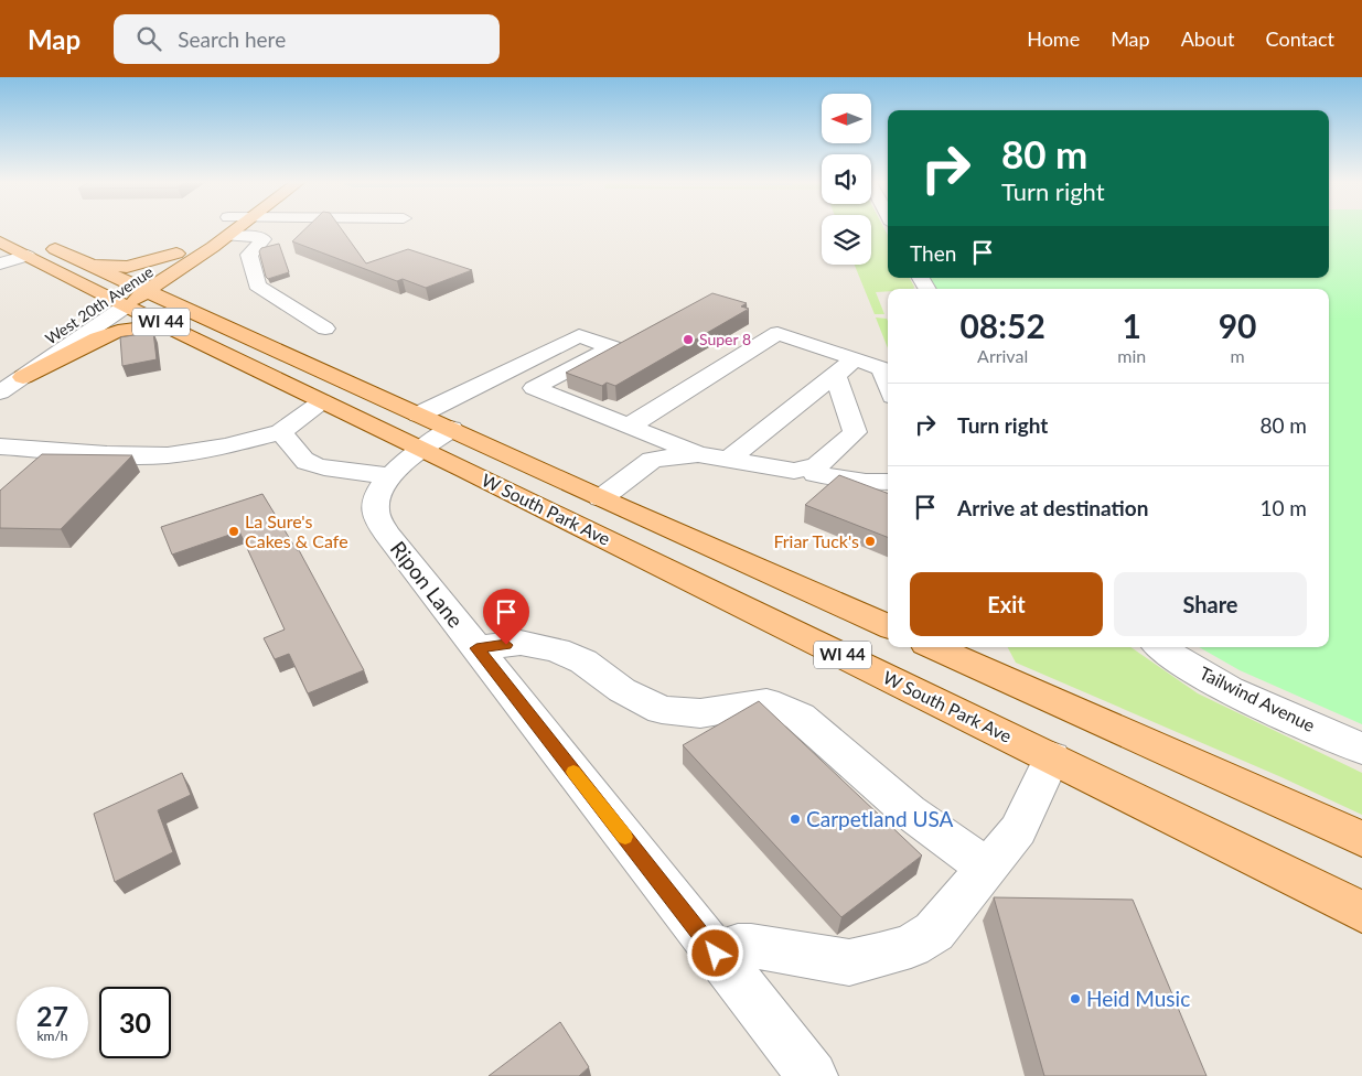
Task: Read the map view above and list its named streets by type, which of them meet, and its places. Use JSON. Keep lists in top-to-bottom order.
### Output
{
  "streets": {
    "main road": ["West 20th Avenue", "WI 44", "W South Park Ave"],
    "street": ["Ripon Lane", "Tailwind Avenue"]
  },
  "crossings": [
    ["West 20th Avenue", "WI 44"],
    ["West 20th Avenue", "W South Park Ave"],
    ["WI 44", "W South Park Ave"]
  ],
  "places": [
    "Super 8",
    "La Sure's Cakes & Cafe",
    "Friar Tuck's",
    "Carpetland USA",
    "Heid Music"
  ],
  "north": "left",
  "page": {
    "header": "Map",
    "search": "Search here",
    "nav": [
      "Home",
      "Map",
      "About",
      "Contact"
    ],
    "turn": ["80 m", "Turn right"],
    "then": "Then",
    "eta": [
      "08:52",
      "Arrival",
      "1",
      "min",
      "90",
      "m"
    ],
    "list": [
      {
        "name": "Turn right",
        "value": "80 m"
      },
      {
        "name": "Arrive at destination",
        "value": "10 m"
      }
    ],
    "buttons": ["Exit", "Share"],
    "speed": "27 km/h",
    "limit": "30"
  }
}
